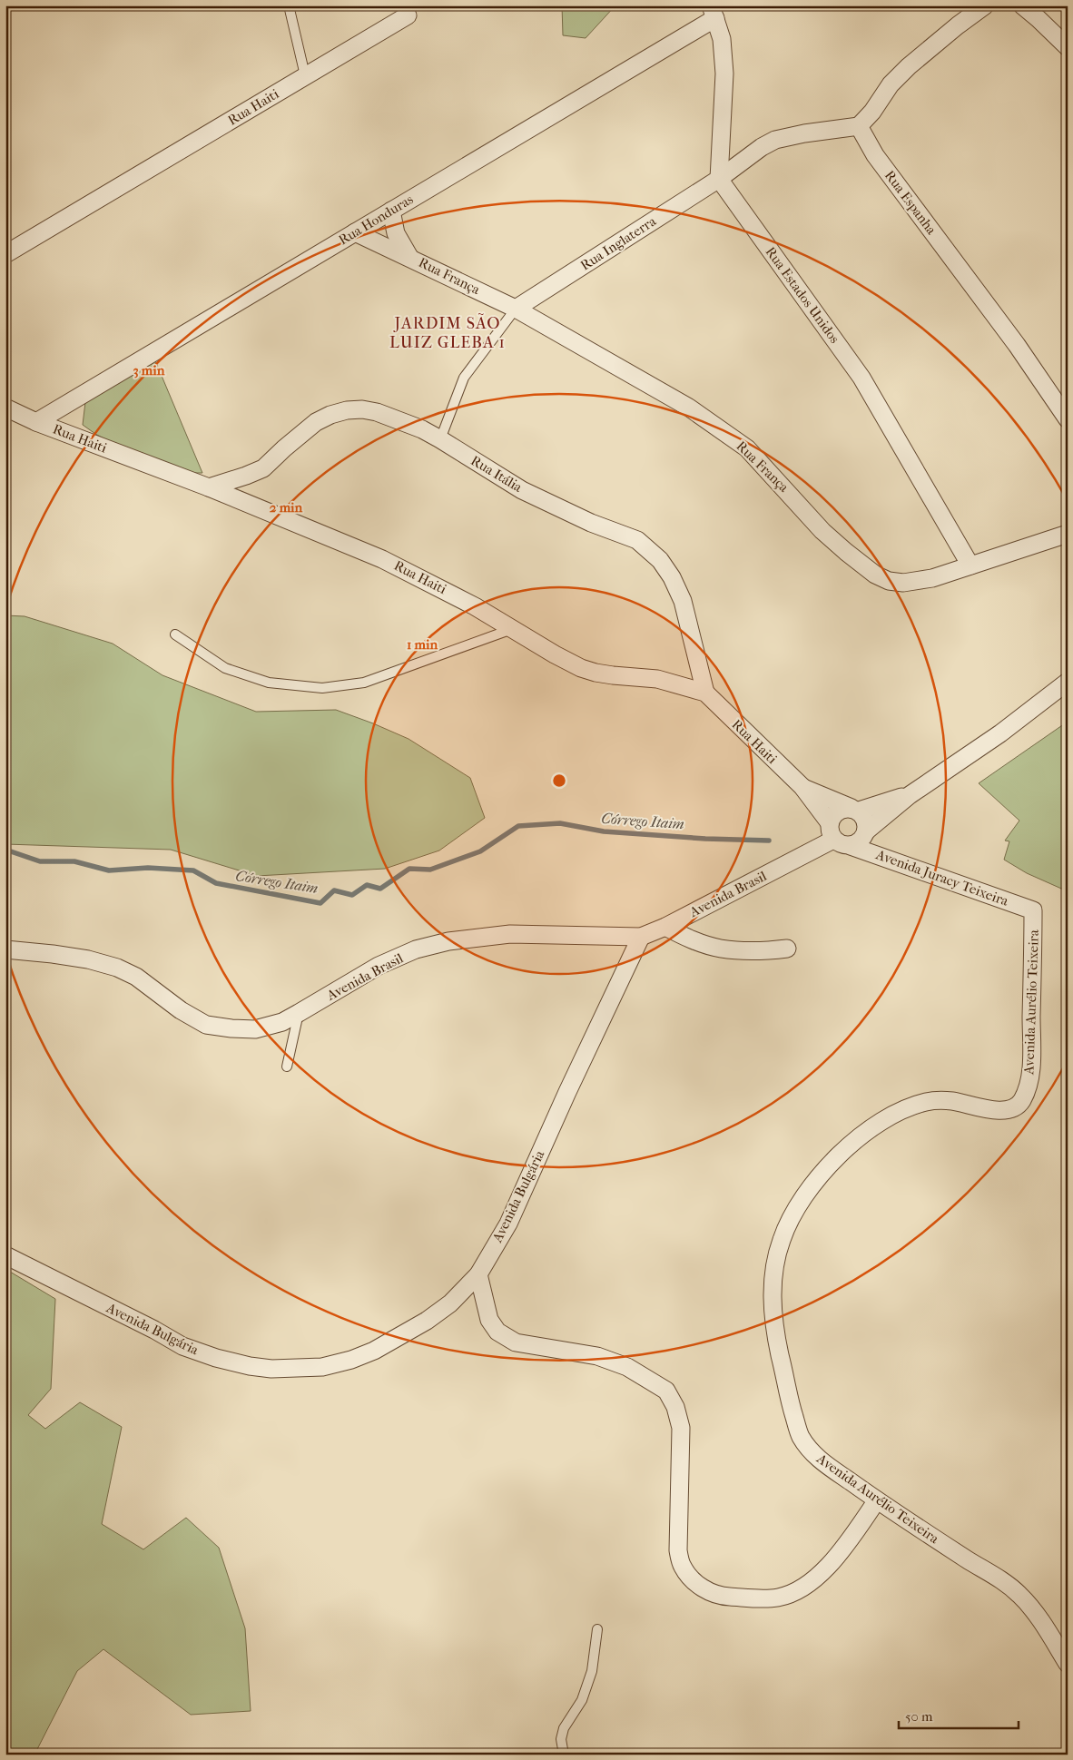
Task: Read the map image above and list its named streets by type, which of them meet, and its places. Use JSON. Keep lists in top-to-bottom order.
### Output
{
  "streets": {
    "street": [
      "Rua Haiti",
      "Rua Espanha",
      "Rua Honduras",
      "Rua Inglaterra",
      "Rua França",
      "Rua Estados Unidos",
      "Rua Itália",
      "Avenida Juracy Teixeira",
      "Avenida Brasil",
      "Avenida Aurélio Teixeira",
      "Avenida Bulgária"
    ]
  },
  "crossings": [
    ["Rua Haiti", "Rua Honduras"],
    ["Rua Haiti", "Rua Itália"],
    ["Rua Haiti", "Avenida Juracy Teixeira"],
    ["Rua Haiti", "Avenida Brasil"],
    ["Rua Espanha", "Rua Inglaterra"],
    ["Rua Honduras", "Rua França"],
    ["Rua Inglaterra", "Rua França"],
    ["Rua Inglaterra", "Rua Estados Unidos"],
    ["Rua Inglaterra", "Rua Itália"],
    ["Rua França", "Rua Estados Unidos"],
    ["Avenida Juracy Teixeira", "Avenida Brasil"],
    ["Avenida Juracy Teixeira", "Avenida Aurélio Teixeira"],
    ["Avenida Brasil", "Avenida Bulgária"]
  ],
  "districts": ["JARDIM SÃO LUIZ GLEBA 1"],
  "water": ["Córrego Itaim"],
  "scale_bar": "50 m",
  "rings": ["3 min", "2 min", "1 min"]
}
